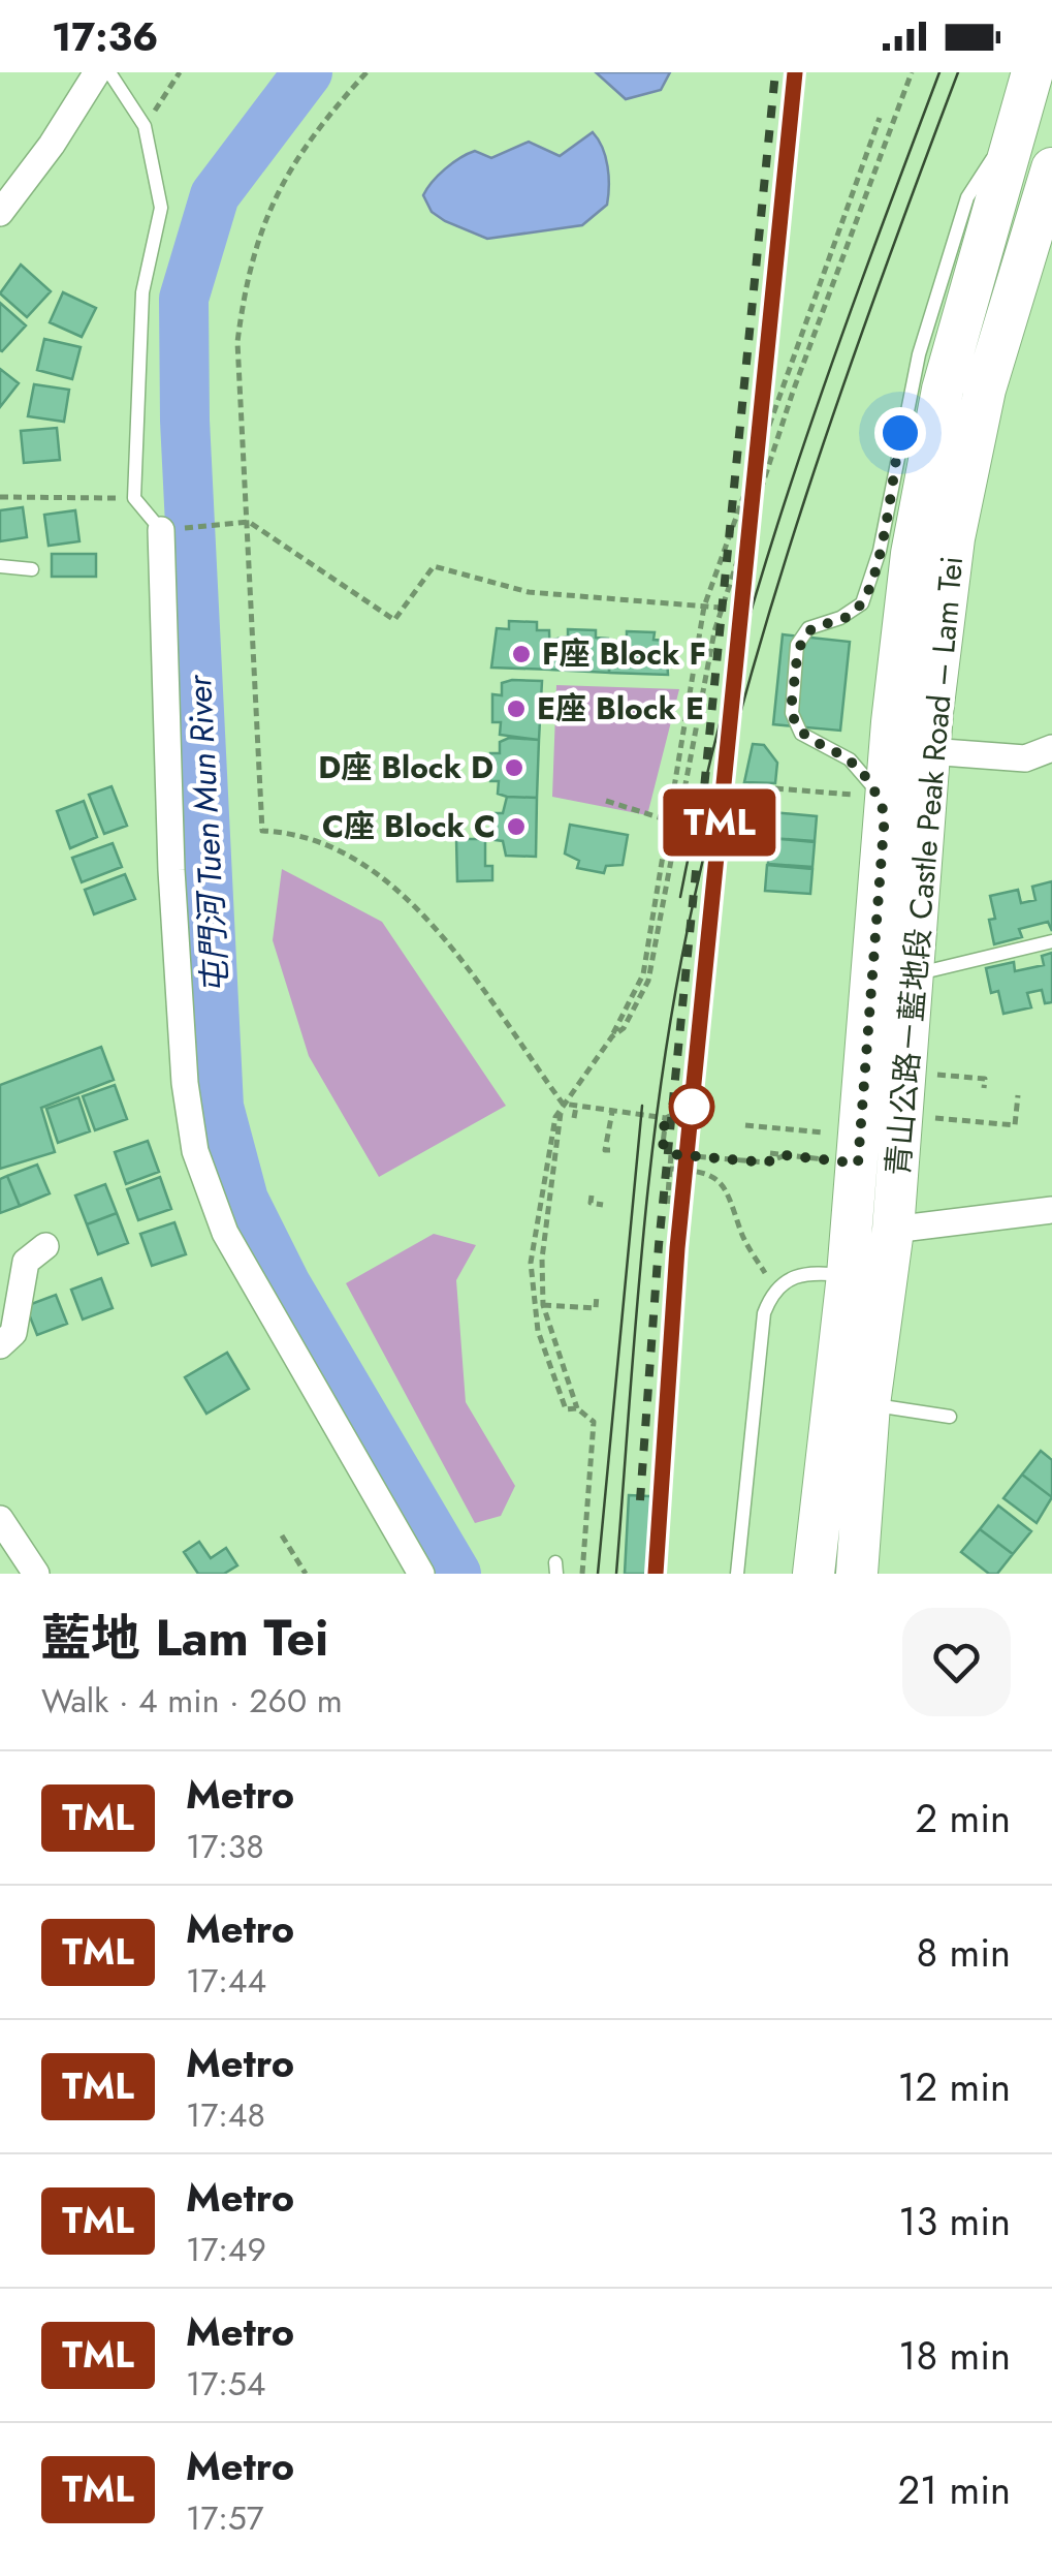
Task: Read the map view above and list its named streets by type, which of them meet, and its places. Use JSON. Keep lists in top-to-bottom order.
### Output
{
  "streets": {
    "main road": ["青山公路－藍地段 Castle Peak Road – Lam Tei"]
  },
  "water": ["屯門河 Tuen Mun River"],
  "places": [
    "F座 Block F",
    "E座 Block E",
    "D座 Block D",
    "C座 Block C"
  ],
  "lines": ["metro line TML"],
  "page": {
    "status": "17:36",
    "on_map": "TML",
    "heading": ["藍地 Lam Tei", "Walk · 4 min · 260 m"],
    "list": [
      {
        "mark": "TML",
        "name": "Metro",
        "note": "17:38",
        "value": "2 min"
      },
      {
        "mark": "TML",
        "name": "Metro",
        "note": "17:44",
        "value": "8 min"
      },
      {
        "mark": "TML",
        "name": "Metro",
        "note": "17:48",
        "value": "12 min"
      },
      {
        "mark": "TML",
        "name": "Metro",
        "note": "17:49",
        "value": "13 min"
      },
      {
        "mark": "TML",
        "name": "Metro",
        "note": "17:54",
        "value": "18 min"
      },
      {
        "mark": "TML",
        "name": "Metro",
        "note": "17:57",
        "value": "21 min"
      }
    ]
  }
}
